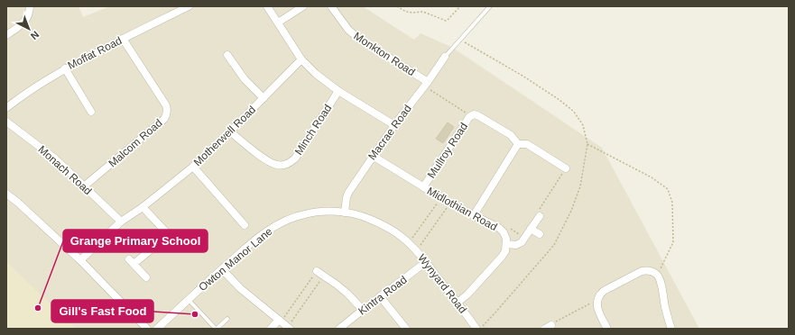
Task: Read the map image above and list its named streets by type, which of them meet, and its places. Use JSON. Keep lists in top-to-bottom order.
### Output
{
  "streets": {
    "street": [
      "Moffat Road",
      "Monkton Road",
      "Minch Road",
      "Macrae Road",
      "Motherwell Road",
      "Malcom Road",
      "Mullroy Road",
      "Monach Road",
      "Midlothian Road",
      "Owton Manor Lane",
      "Wynyard Road",
      "Kintra Road"
    ]
  },
  "crossings": [
    ["Moffat Road", "Malcom Road"],
    ["Monkton Road", "Macrae Road"],
    ["Minch Road", "Motherwell Road"],
    ["Macrae Road", "Midlothian Road"],
    ["Macrae Road", "Owton Manor Lane"],
    ["Motherwell Road", "Monach Road"],
    ["Malcom Road", "Monach Road"],
    ["Mullroy Road", "Midlothian Road"],
    ["Owton Manor Lane", "Wynyard Road"],
    ["Wynyard Road", "Kintra Road"]
  ],
  "places": ["Grange Primary School", "Gill's Fast Food"],
  "north": "bottom right"
}
